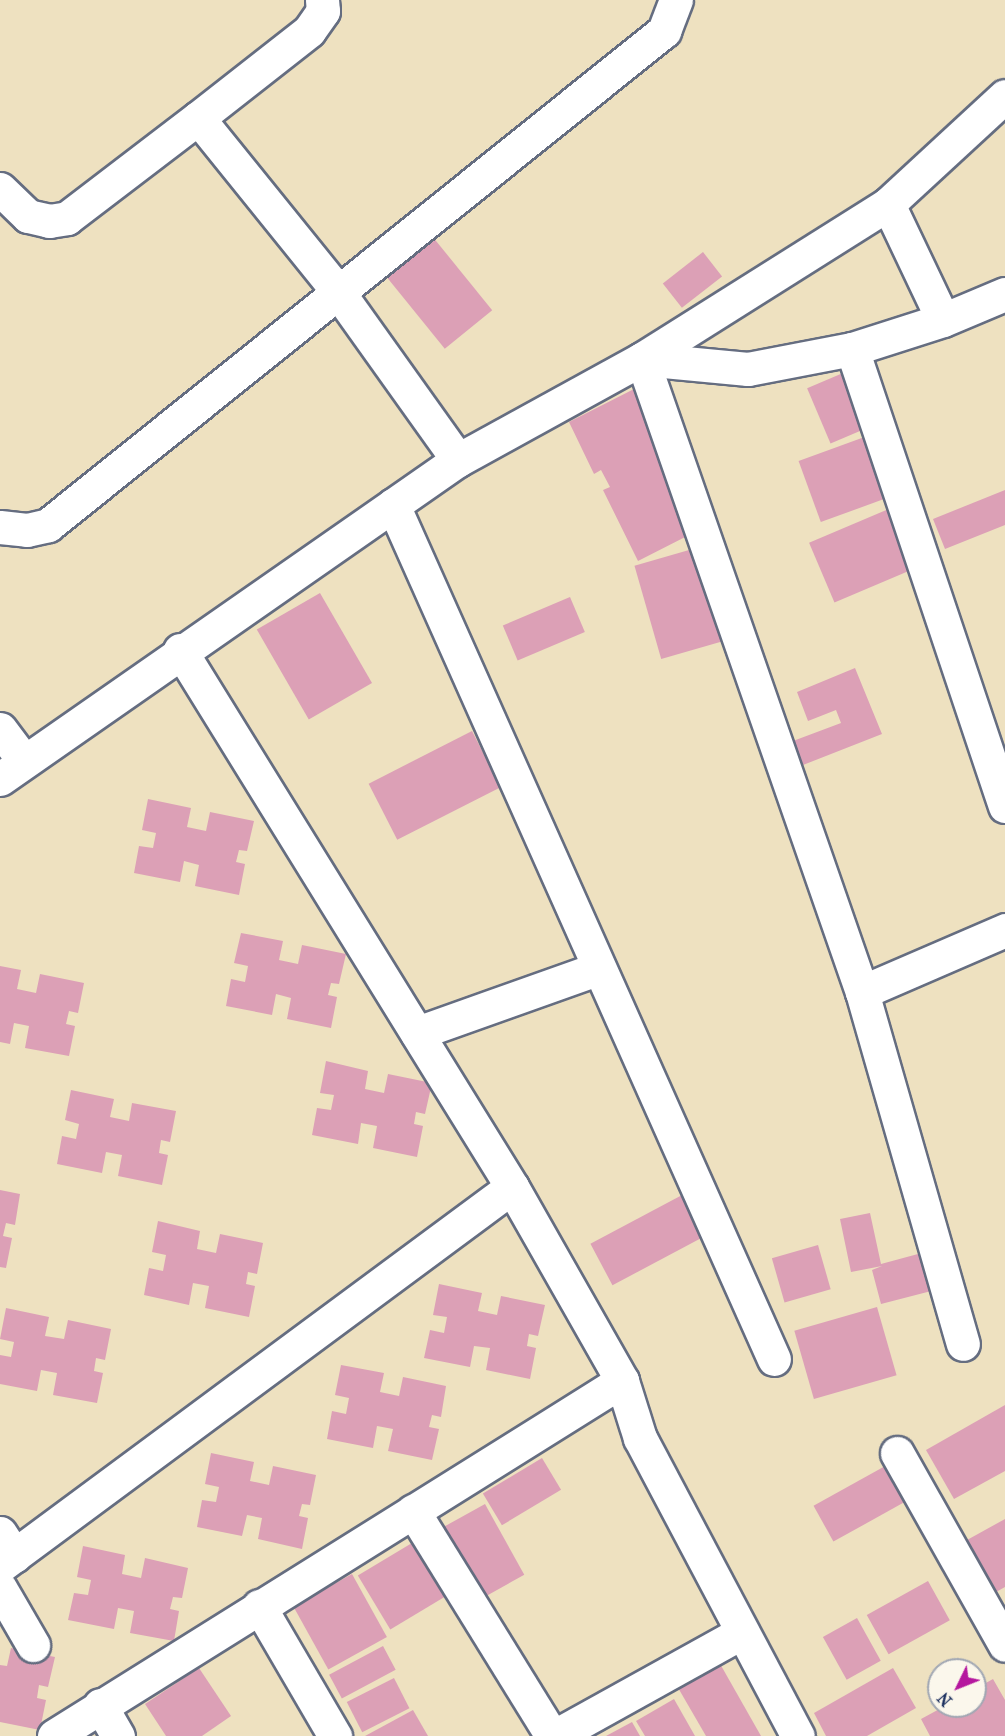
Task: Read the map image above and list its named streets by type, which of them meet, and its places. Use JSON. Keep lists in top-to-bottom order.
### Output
{
  "north": "bottom left"
}
